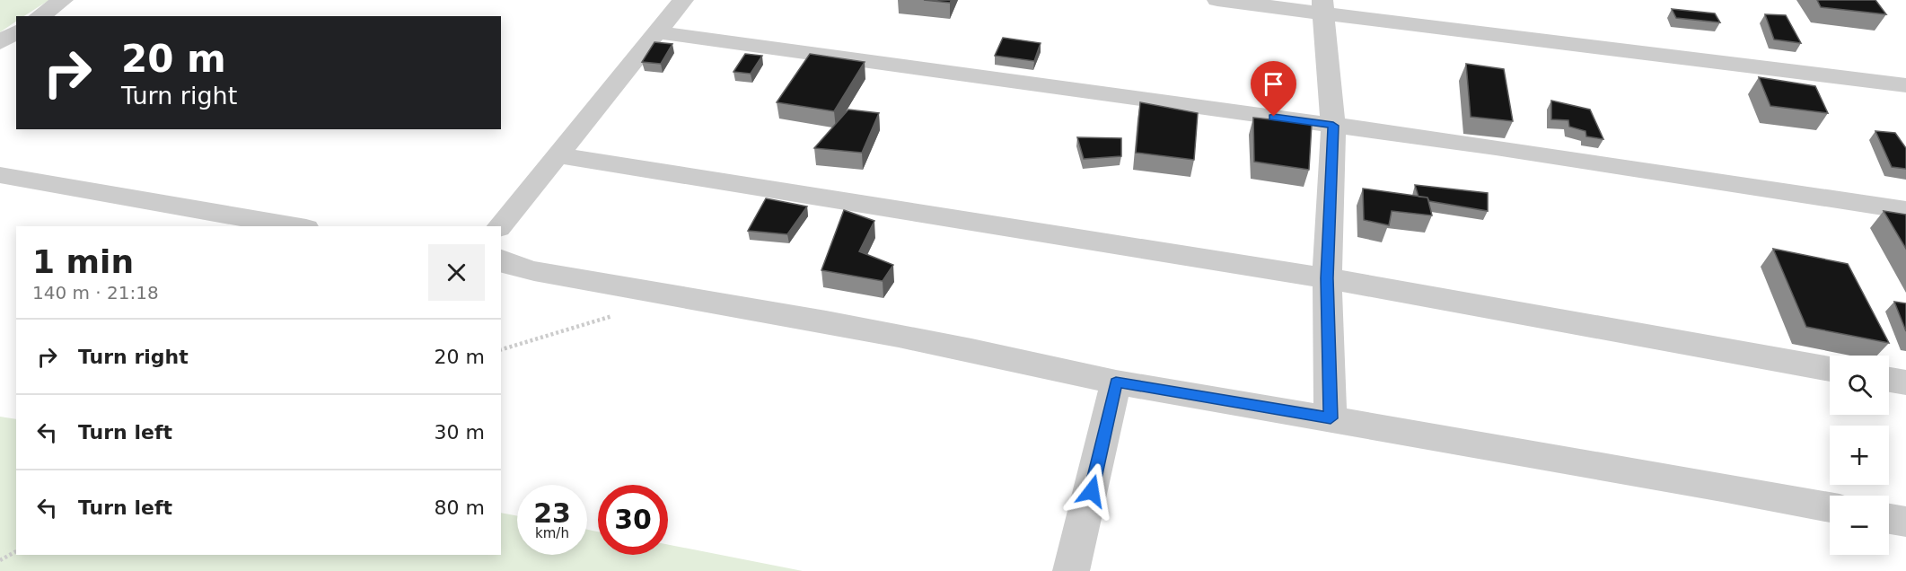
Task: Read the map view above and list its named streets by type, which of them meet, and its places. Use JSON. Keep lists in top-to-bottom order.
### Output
{
  "page": {
    "turn": ["20 m", "Turn right"],
    "heading": ["1 min", "140 m · 21:18"],
    "list": [
      {
        "name": "Turn right",
        "value": "20 m"
      },
      {
        "name": "Turn left",
        "value": "30 m"
      },
      {
        "name": "Turn left",
        "value": "80 m"
      }
    ],
    "map_buttons": ["+", "−"],
    "speed": "23 km/h",
    "limit": "30"
  }
}
